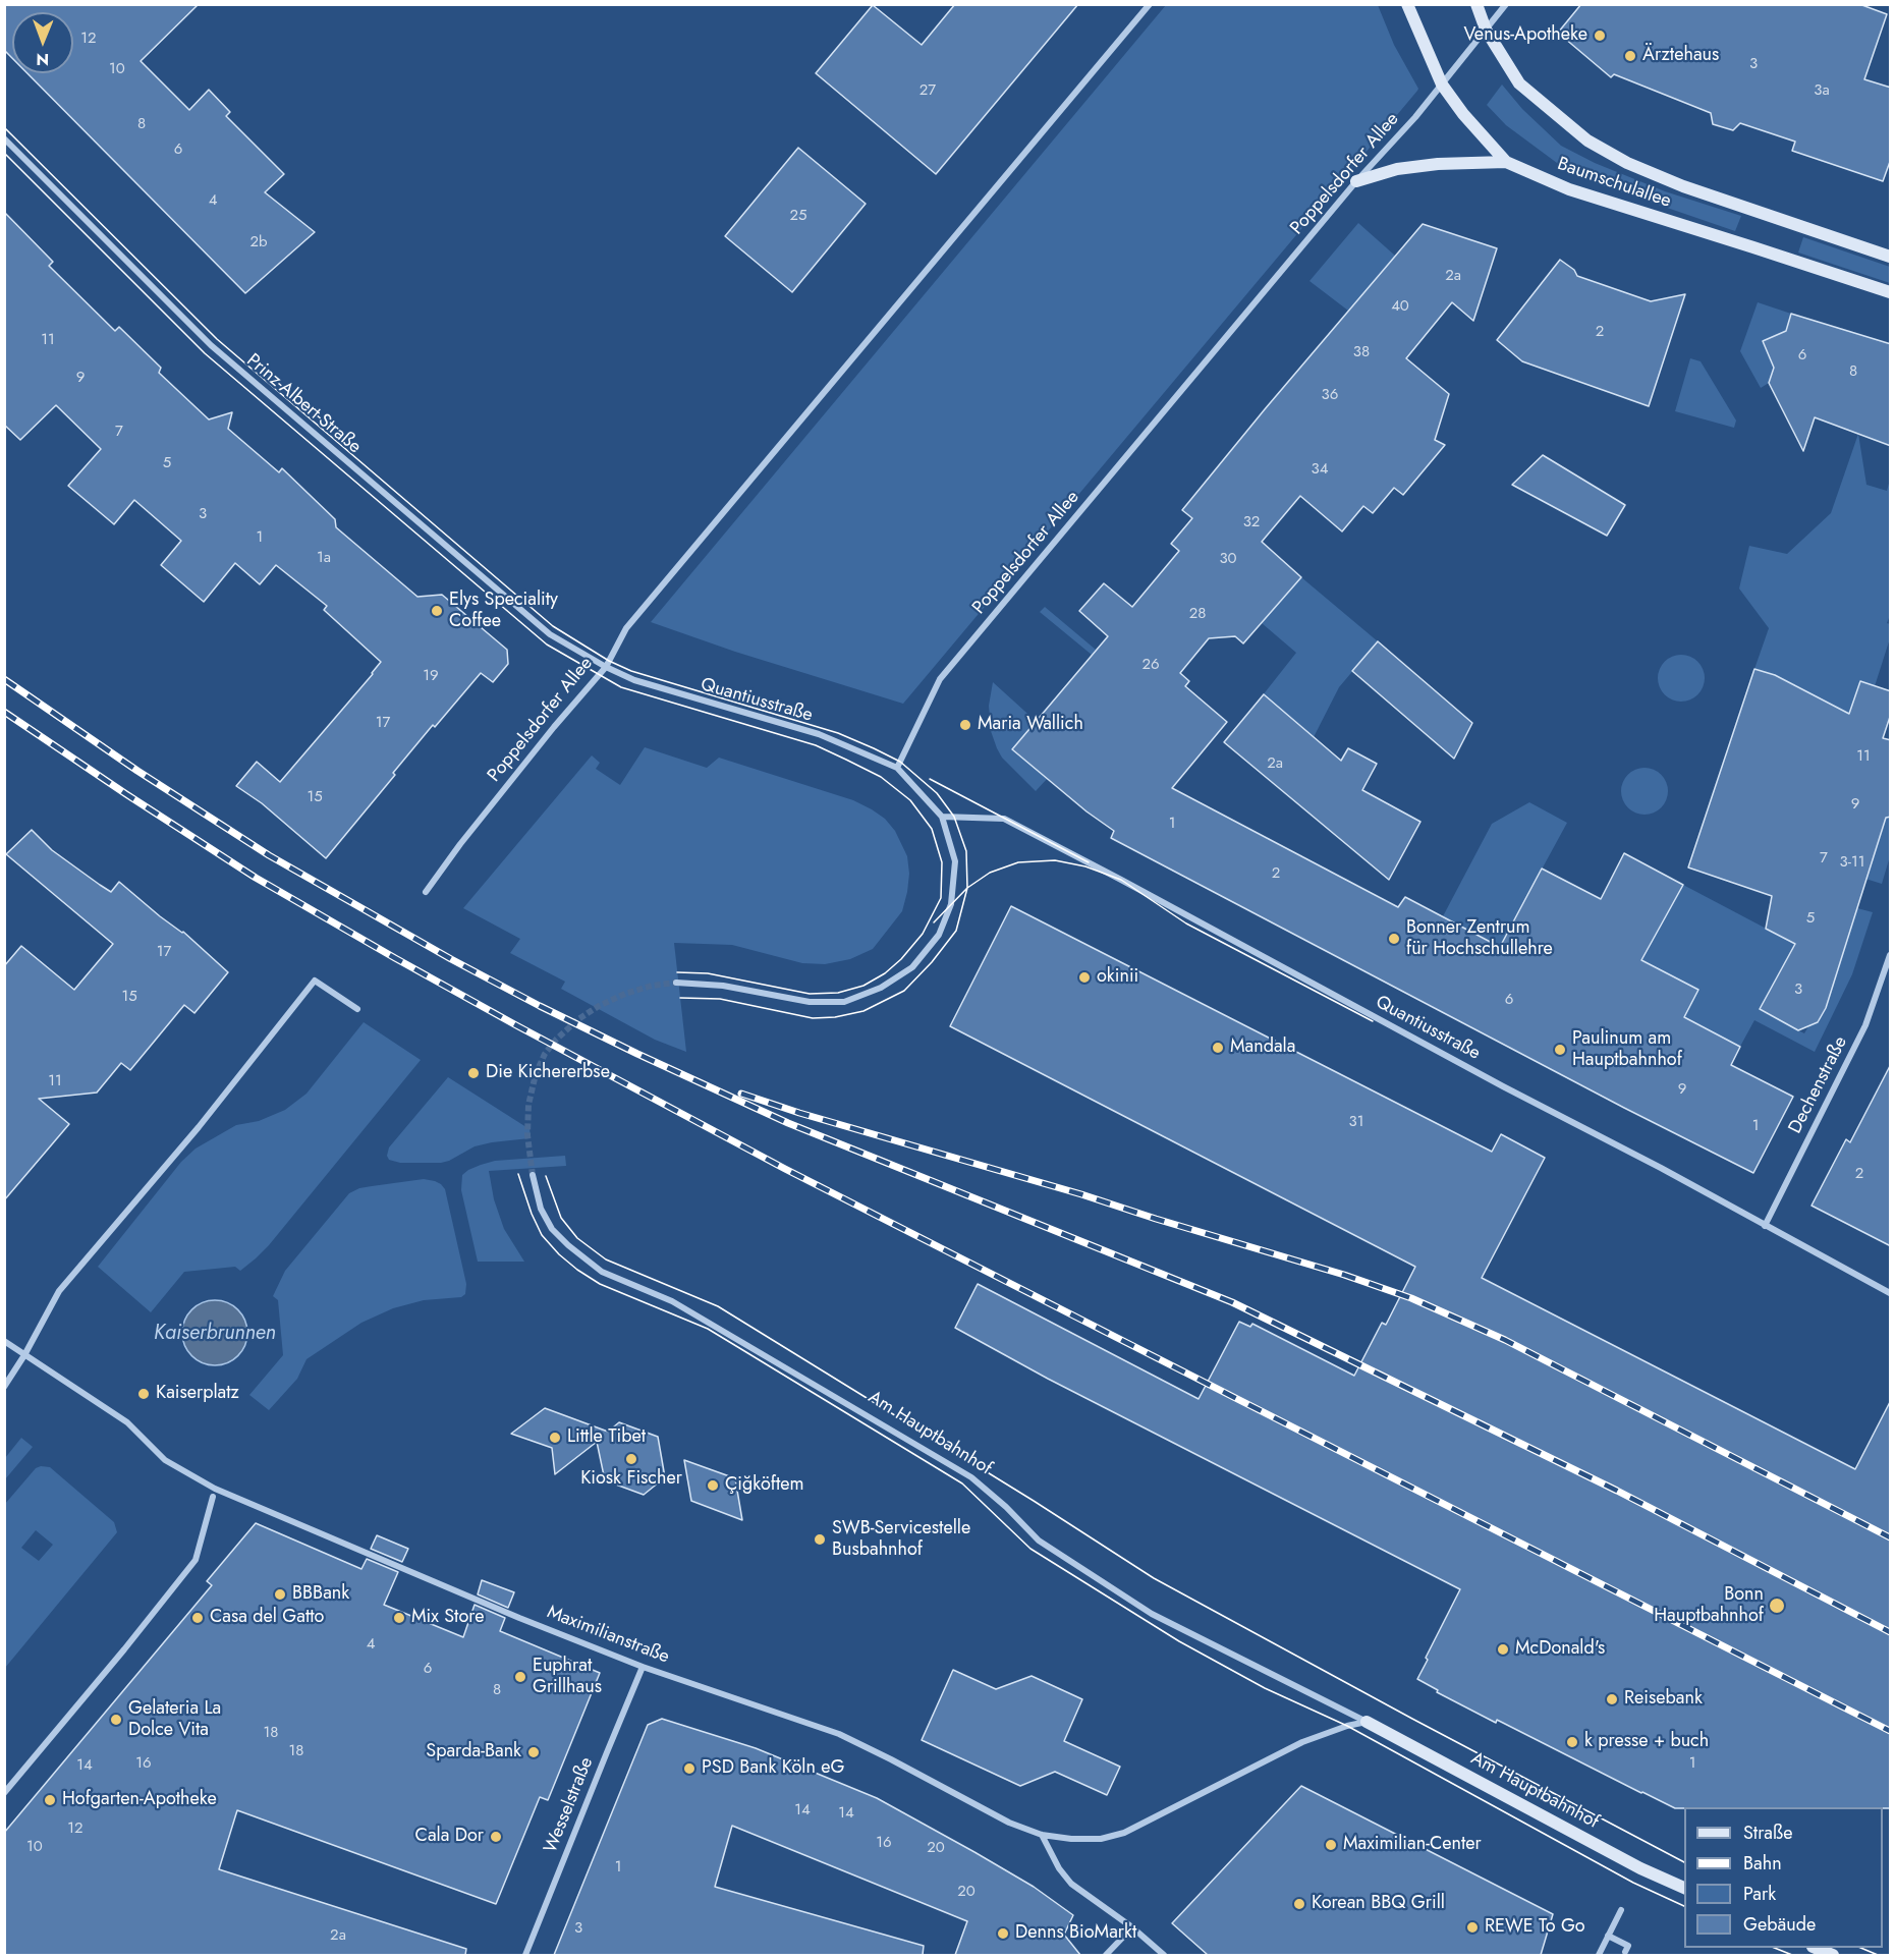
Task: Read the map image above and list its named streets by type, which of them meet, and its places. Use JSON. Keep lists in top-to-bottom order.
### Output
{
  "streets": {
    "street": [
      "Poppelsdorfer Allee",
      "Baumschulallee",
      "Prinz-Albert-Straße",
      "Quantiusstraße",
      "Dechenstraße",
      "Am Hauptbahnhof",
      "Maximilianstraße",
      "Wesselstraße"
    ]
  },
  "crossings": [
    ["Poppelsdorfer Allee", "Baumschulallee"],
    ["Poppelsdorfer Allee", "Prinz-Albert-Straße"],
    ["Poppelsdorfer Allee", "Quantiusstraße"],
    ["Prinz-Albert-Straße", "Quantiusstraße"],
    ["Quantiusstraße", "Dechenstraße"],
    ["Maximilianstraße", "Wesselstraße"]
  ],
  "water": ["Kaiserbrunnen"],
  "places": [
    "Venus-Apotheke",
    "Ärztehaus",
    "Elys Speciality Coffee",
    "Maria Wallich",
    "Bonner Zentrum für Hochschullehre",
    "okinii",
    "Mandala",
    "Paulinum am Hauptbahnhof",
    "Die Kichererbse",
    "Kaiserplatz",
    "Little Tibet",
    "Kiosk Fischer",
    "Çiğköftem",
    "SWB-Servicestelle Busbahnhof",
    "BBBank",
    "Bonn Hauptbahnhof",
    "Casa del Gatto",
    "Mix Store",
    "McDonald's",
    "Euphrat Grillhaus",
    "Reisebank",
    "Gelateria La Dolce Vita",
    "k presse + buch",
    "Sparda-Bank",
    "PSD Bank Köln eG",
    "Hofgarten-Apotheke",
    "Cala Dor",
    "Maximilian-Center",
    "Korean BBQ Grill",
    "REWE To Go",
    "Denns BioMarkt"
  ],
  "house_numbers": [
    "12",
    "3",
    "10",
    "27",
    "3a",
    "8",
    "6",
    "4",
    "25",
    "2b",
    "2a",
    "40",
    "2",
    "11",
    "38",
    "6",
    "8",
    "9",
    "36",
    "7",
    "5",
    "34",
    "3",
    "32",
    "1",
    "1a",
    "30",
    "28",
    "26",
    "19",
    "17",
    "11",
    "2a",
    "15",
    "9",
    "1",
    "7",
    "3-11",
    "2",
    "5",
    "17",
    "3",
    "15",
    "6",
    "11",
    "9",
    "31",
    "1",
    "2",
    "4",
    "6",
    "8",
    "18",
    "18",
    "16",
    "1",
    "14",
    "14",
    "14",
    "12",
    "16",
    "10",
    "20",
    "1",
    "20",
    "3",
    "2a"
  ],
  "legend": [
    "Straße",
    "Bahn",
    "Park",
    "Gebäude"
  ],
  "north": "bottom"
}
